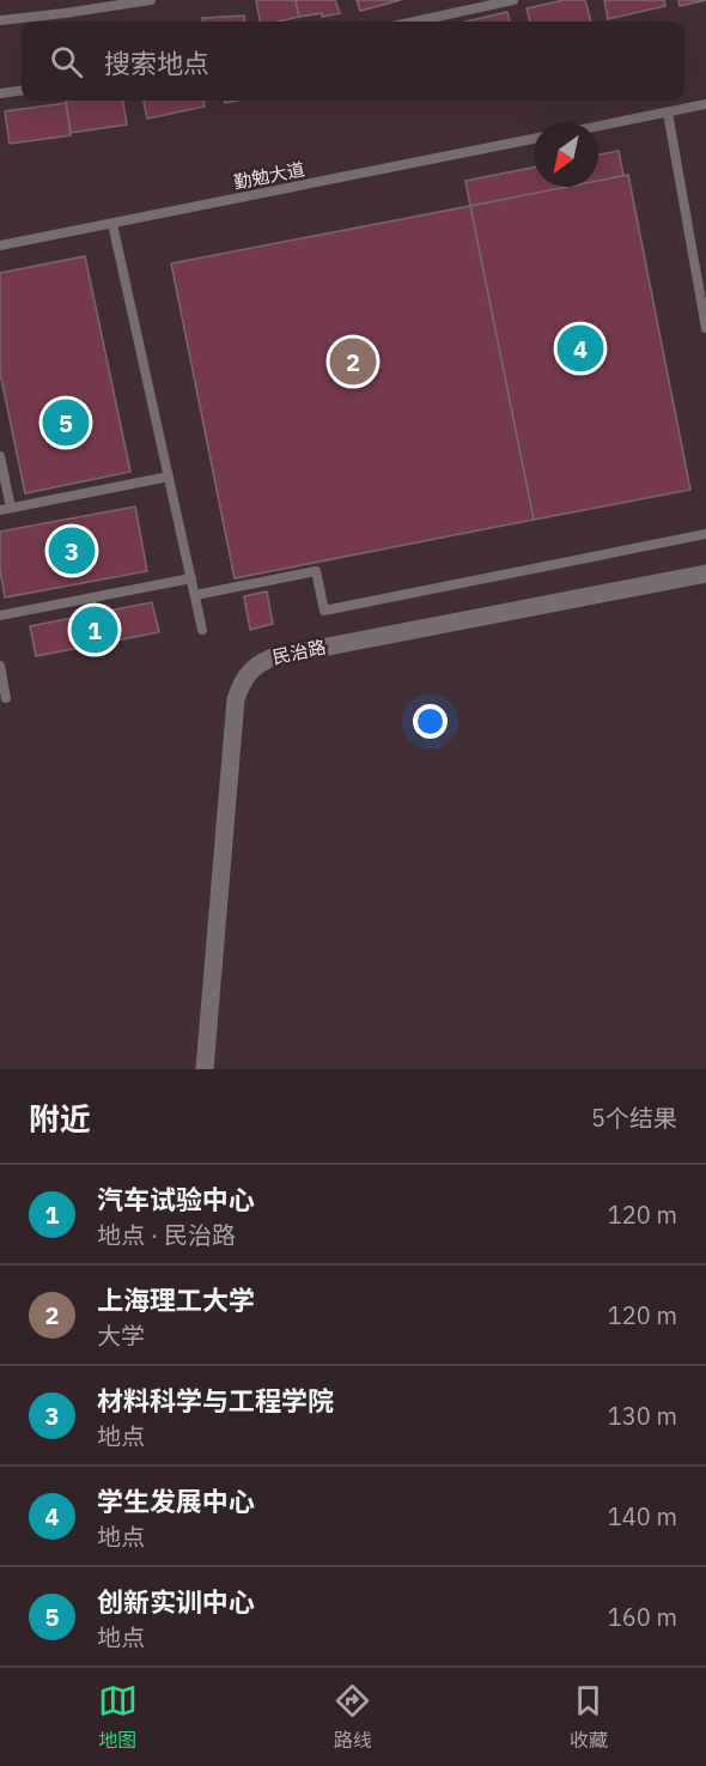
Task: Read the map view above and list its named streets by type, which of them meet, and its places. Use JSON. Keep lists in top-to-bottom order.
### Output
{
  "streets": {
    "street": ["民治路"],
    "lane": ["勤勉大道"]
  },
  "north": "bottom left",
  "page": {
    "search": "搜索地点",
    "pins": [
      "4",
      "2",
      "5",
      "3",
      "1"
    ],
    "heading": ["附近", "5个结果"],
    "list": [
      {
        "mark": "1",
        "name": "汽车试验中心",
        "note": "地点 · 民治路",
        "value": "120 m"
      },
      {
        "mark": "2",
        "name": "上海理工大学",
        "note": "大学",
        "value": "120 m"
      },
      {
        "mark": "3",
        "name": "材料科学与工程学院",
        "note": "地点",
        "value": "130 m"
      },
      {
        "mark": "4",
        "name": "学生发展中心",
        "note": "地点",
        "value": "140 m"
      },
      {
        "mark": "5",
        "name": "创新实训中心",
        "note": "地点",
        "value": "160 m"
      }
    ],
    "nav": ["地图", "路线", "收藏"]
  }
}
